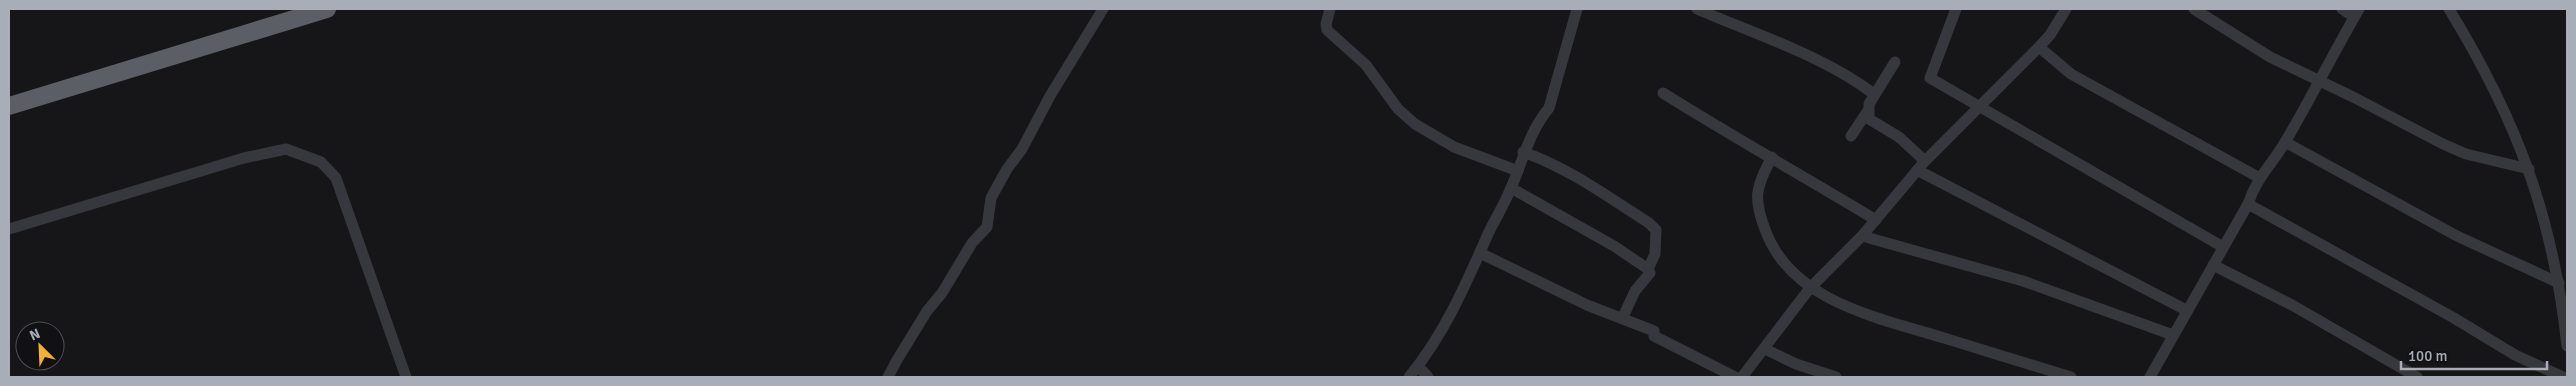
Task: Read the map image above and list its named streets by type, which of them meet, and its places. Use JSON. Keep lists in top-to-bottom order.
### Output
{
  "scale_bar": "100 m",
  "north": "top left"
}
